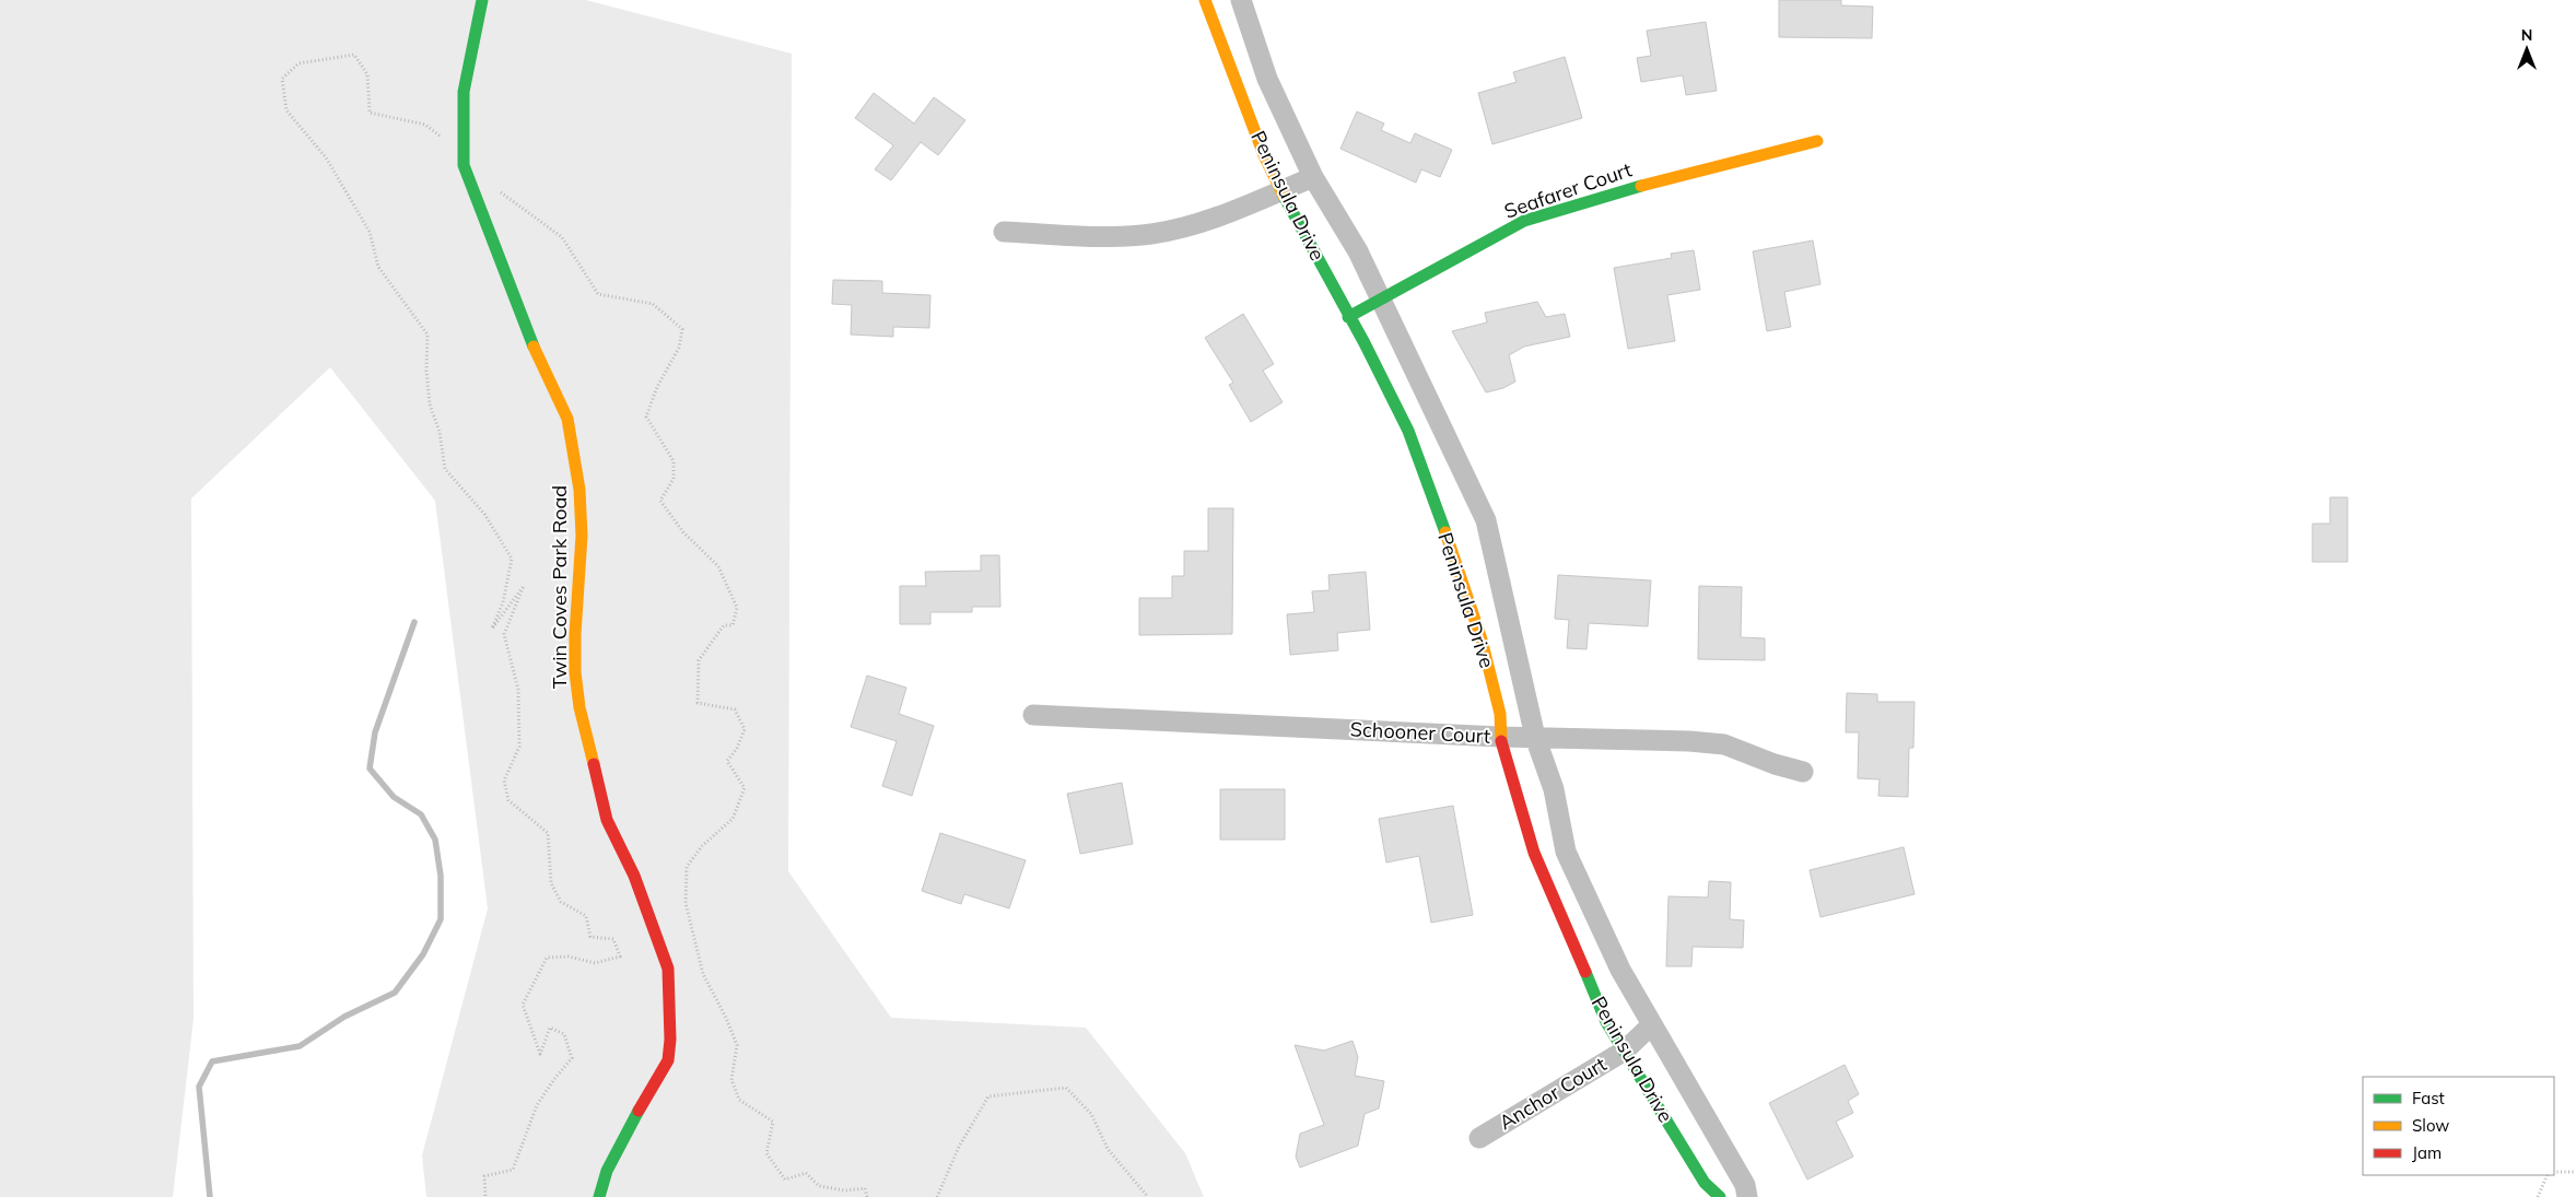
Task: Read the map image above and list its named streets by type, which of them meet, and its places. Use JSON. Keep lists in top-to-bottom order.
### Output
{
  "streets": {
    "street": [
      "Seafarer Court",
      "Peninsula Drive",
      "Twin Coves Park Road",
      "Schooner Court",
      "Anchor Court"
    ]
  },
  "crossings": [
    ["Seafarer Court", "Peninsula Drive"],
    ["Peninsula Drive", "Schooner Court"],
    ["Peninsula Drive", "Anchor Court"]
  ],
  "legend": ["Fast", "Slow", "Jam"],
  "north": "top"
}
